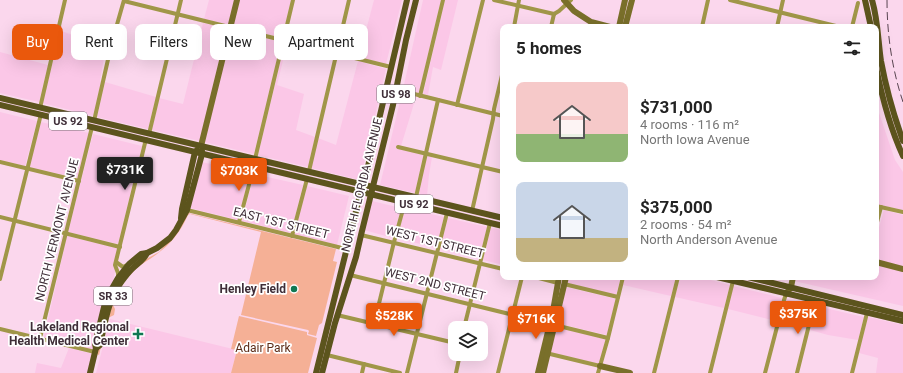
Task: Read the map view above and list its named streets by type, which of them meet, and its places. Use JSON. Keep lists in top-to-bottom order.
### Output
{
  "streets": {
    "main road": [
      "US 98",
      "US 92",
      "NORTH FLORIDA AVENUE",
      "SR 33"
    ],
    "street": [
      "EAST 1ST STREET",
      "NORTH VERMONT AVENUE",
      "WEST 1ST STREET",
      "WEST 2ND STREET"
    ]
  },
  "crossings": [
    ["US 92", "NORTH FLORIDA AVENUE"],
    ["US 92", "NORTH VERMONT AVENUE"],
    ["US 92", "SR 33"],
    ["NORTH FLORIDA AVENUE", "EAST 1ST STREET"],
    ["NORTH FLORIDA AVENUE", "WEST 1ST STREET"],
    ["NORTH FLORIDA AVENUE", "WEST 2ND STREET"],
    ["EAST 1ST STREET", "SR 33"]
  ],
  "parks": ["Adair Park"],
  "places": {
    "other": ["Henley Field"],
    "health": ["Lakeland Regional Health Medical Center"]
  },
  "page": {
    "chip": [
      "Buy",
      "Rent",
      "Filters",
      "New",
      "Apartment"
    ],
    "heading": "5 homes",
    "list": [
      {
        "name": "$731,000",
        "note": "4 rooms · 116 m² · North Iowa Avenue"
      },
      {
        "name": "$375,000",
        "note": "2 rooms · 54 m² · North Anderson Avenue"
      }
    ],
    "price": [
      "$731K",
      "$703K",
      "$375K",
      "$528K",
      "$716K"
    ]
  }
}
